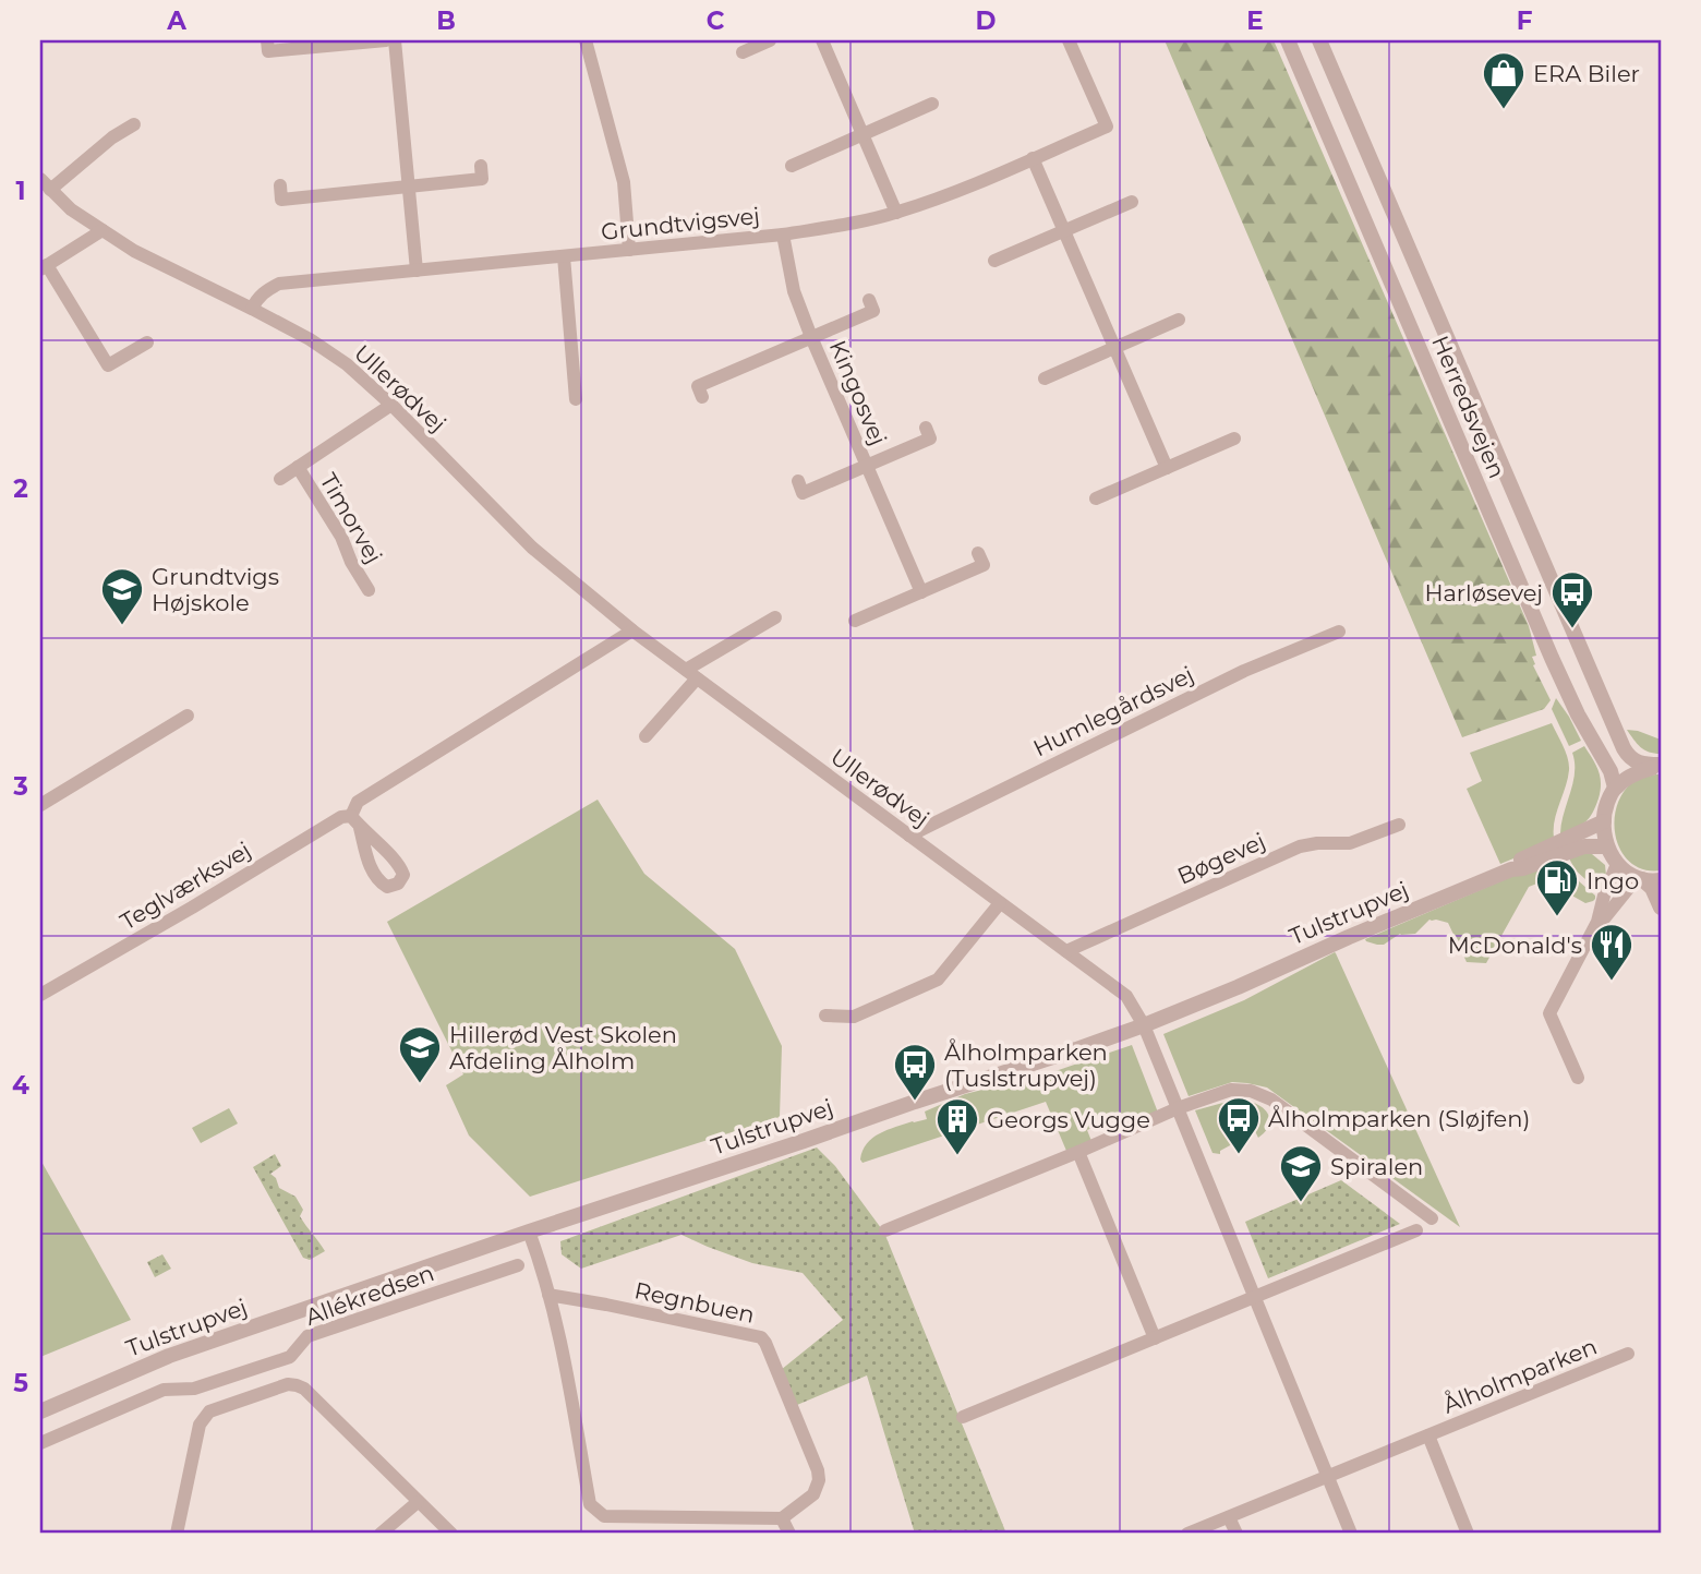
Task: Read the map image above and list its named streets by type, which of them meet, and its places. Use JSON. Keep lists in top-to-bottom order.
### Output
{
  "streets": {
    "street": [
      "Grundtvigsvej",
      "Ullerødvej",
      "Kingosvej",
      "Herredsvejen",
      "Timorvej",
      "Humlegårdsvej",
      "Bøgevej",
      "Teglværksvej",
      "Tulstrupvej",
      "Allékredsen",
      "Regnbuen",
      "Ålholmparken"
    ]
  },
  "crossings": [
    ["Grundtvigsvej", "Ullerødvej"],
    ["Grundtvigsvej", "Kingosvej"],
    ["Ullerødvej", "Timorvej"],
    ["Ullerødvej", "Humlegårdsvej"],
    ["Ullerødvej", "Bøgevej"],
    ["Ullerødvej", "Teglværksvej"],
    ["Ullerødvej", "Tulstrupvej"]
  ],
  "places": {
    "shop": ["ERA Biler"],
    "school or university": ["Grundtvigs Højskole", "Hillerød Vest Skolen Afdeling Ålholm", "Spiralen"],
    "bus stop": ["Harløsevej", "Ålholmparken (Tuslstrupvej)", "Ålholmparken (Sløjfen)"],
    "fuel station": ["Ingo"],
    "restaurant": ["McDonald's"],
    "building": ["Georgs Vugge"]
  },
  "grid": {
    "columns": [
      "A",
      "B",
      "C",
      "D",
      "E",
      "F"
    ],
    "rows": [
      "1",
      "2",
      "3",
      "4",
      "5"
    ]
  }
}
